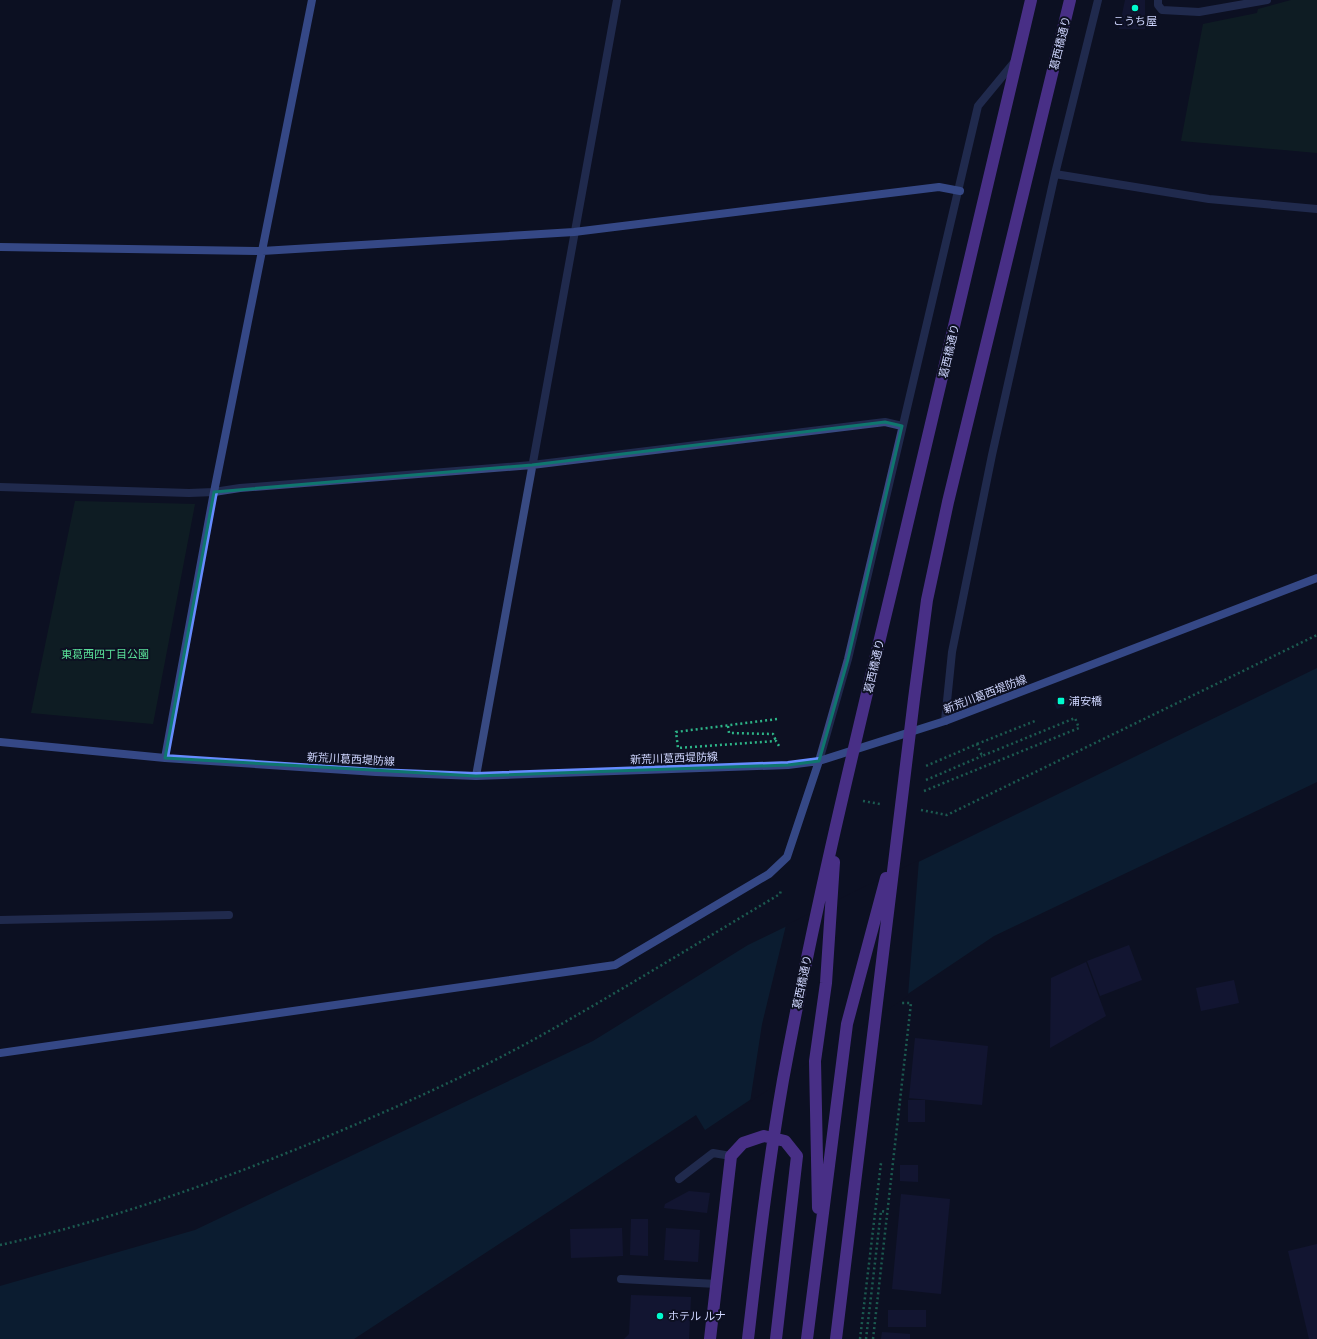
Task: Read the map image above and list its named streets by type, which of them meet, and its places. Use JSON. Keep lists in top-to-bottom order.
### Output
{
  "streets": {
    "main road": ["葛西橋通り"],
    "street": ["新荒川葛西堤防線"]
  },
  "parks": ["東葛西四丁目公園"],
  "places": {
    "other": ["こうち屋", "ホテル ルナ"],
    "transit": ["浦安橋"]
  }
}
